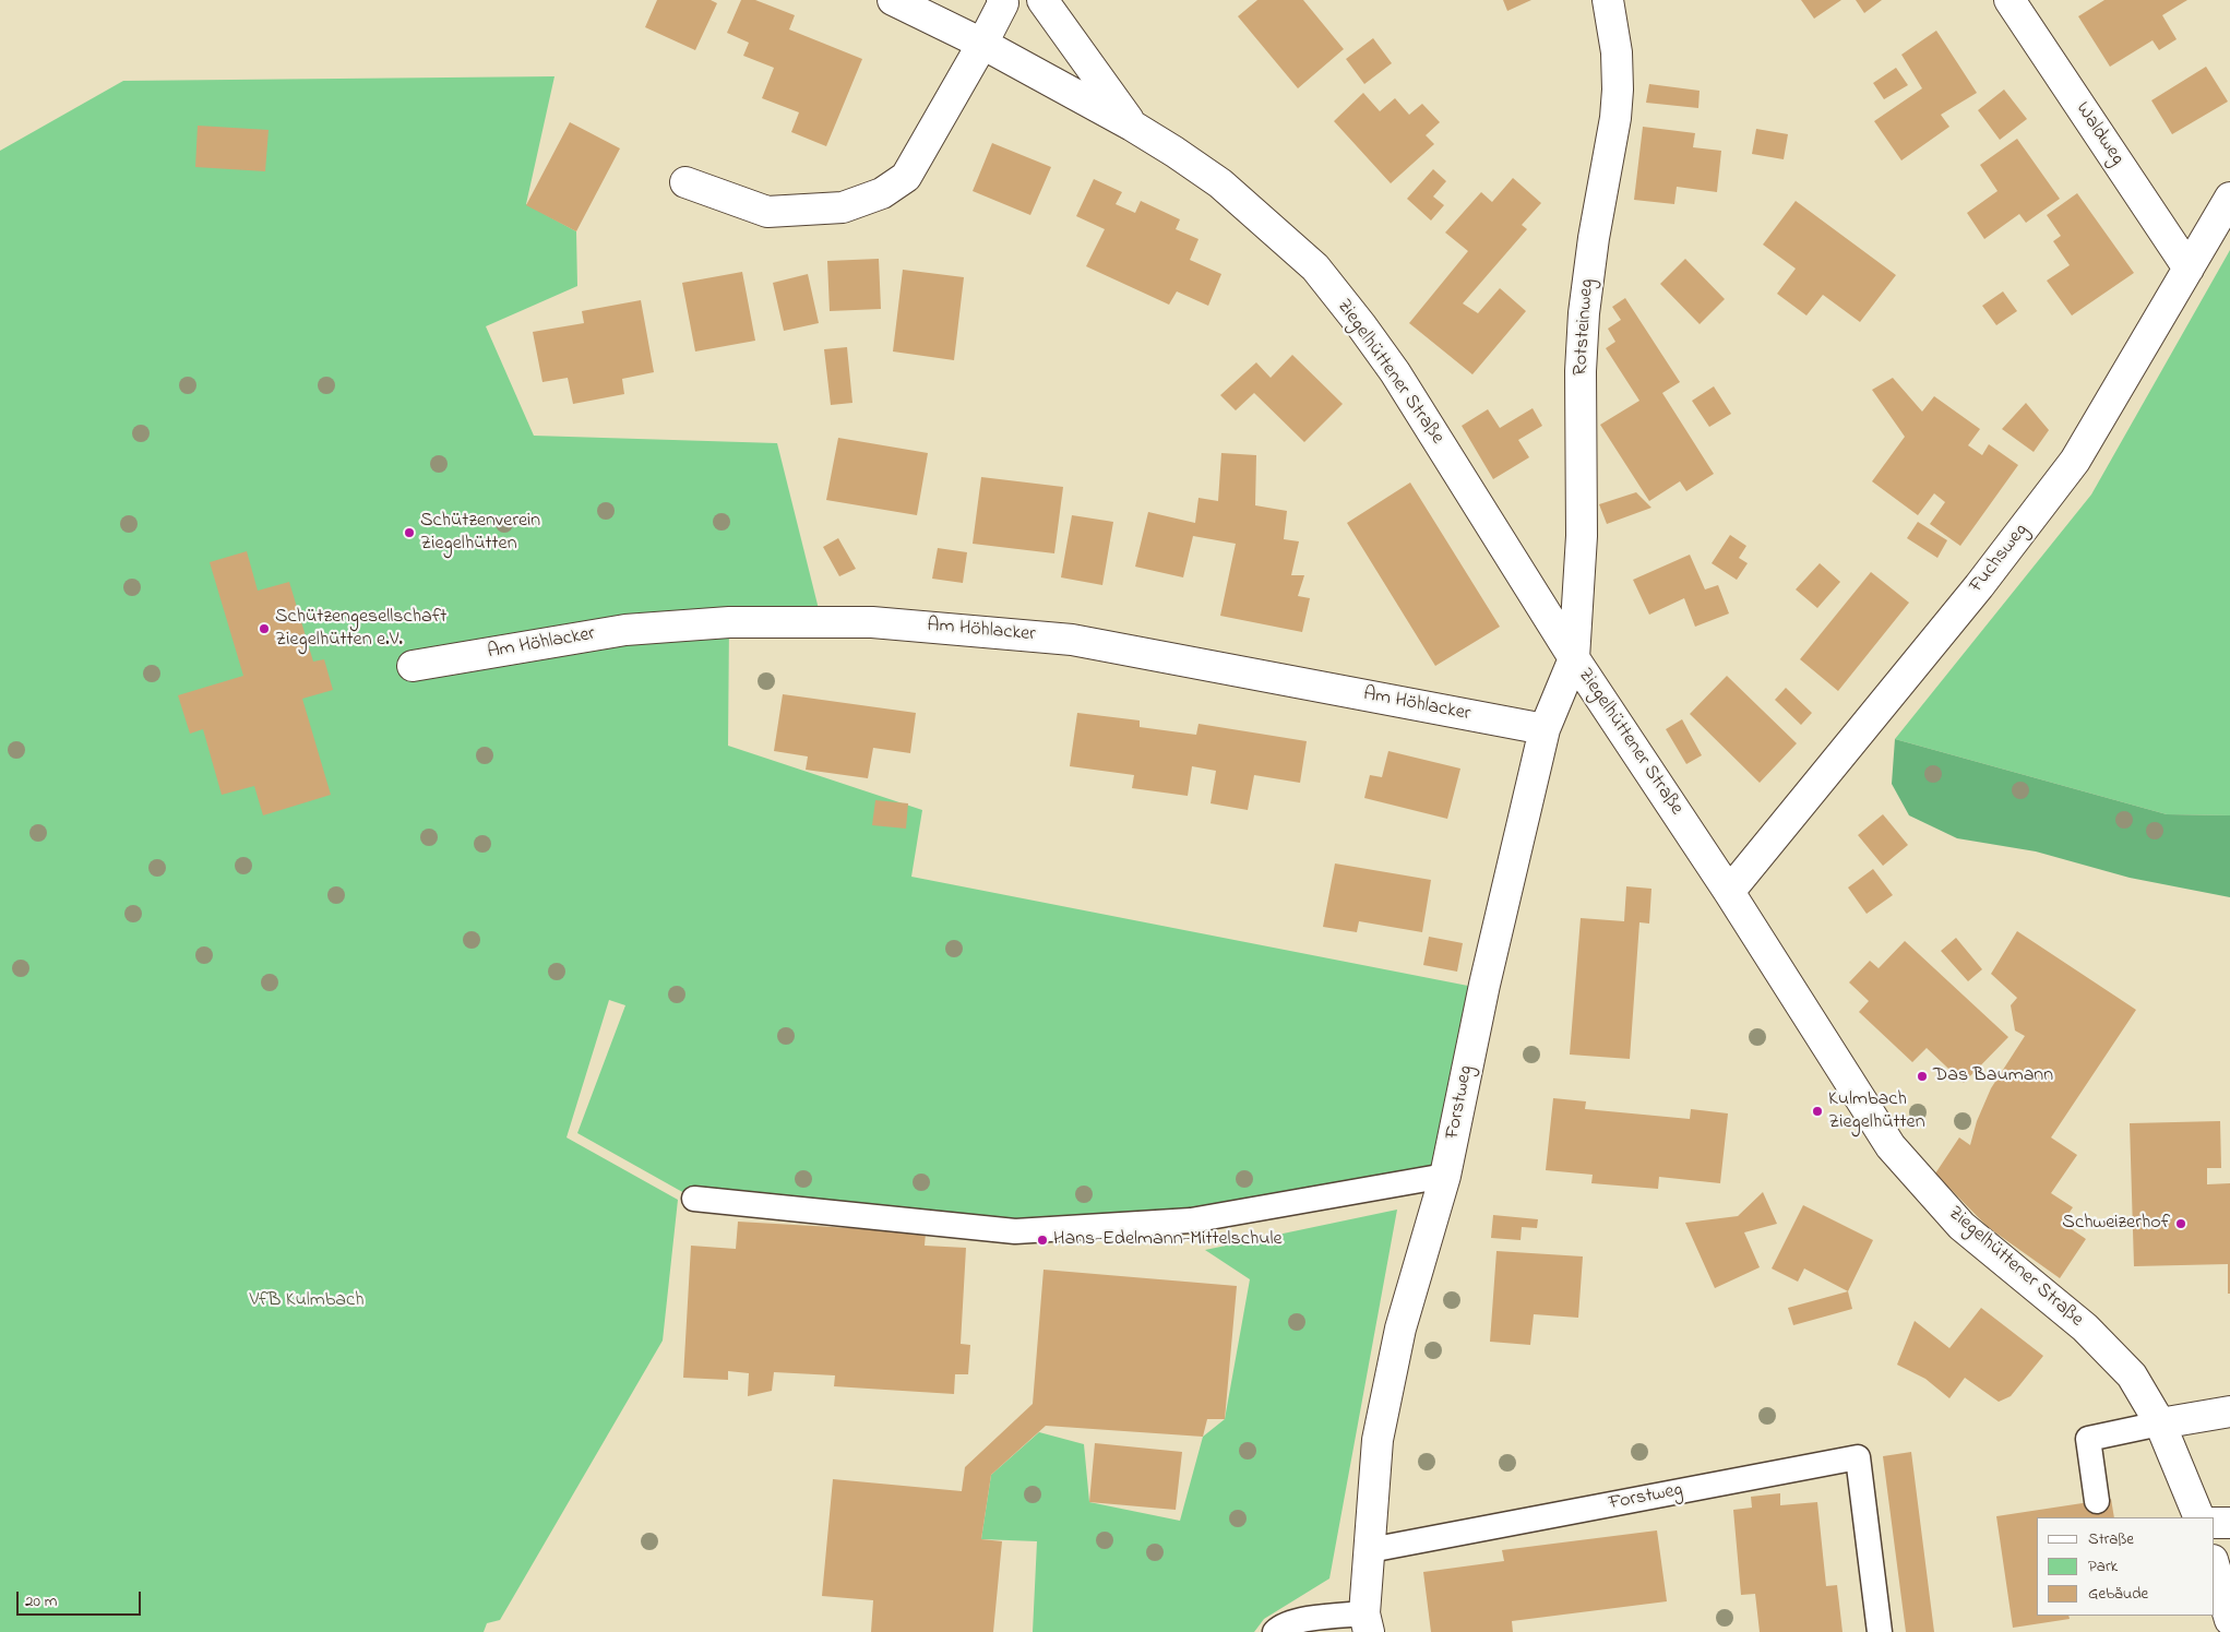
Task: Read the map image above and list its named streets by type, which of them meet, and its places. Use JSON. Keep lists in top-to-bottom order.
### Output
{
  "streets": {
    "street": [
      "Waldweg",
      "Rotsteinweg",
      "Ziegelhüttener Straße",
      "Fuchsweg",
      "Am Höhlacker",
      "Forstweg"
    ]
  },
  "crossings": [
    ["Waldweg", "Fuchsweg"],
    ["Rotsteinweg", "Ziegelhüttener Straße"],
    ["Rotsteinweg", "Forstweg"],
    ["Ziegelhüttener Straße", "Fuchsweg"],
    ["Ziegelhüttener Straße", "Forstweg"],
    ["Am Höhlacker", "Forstweg"]
  ],
  "parks": ["VfB Kulmbach"],
  "places": [
    "Schützenverein Ziegelhütten",
    "Schützengesellschaft Ziegelhütten e.V.",
    "Das Baumann",
    "Kulmbach Ziegelhütten",
    "Schweizerhof",
    "Hans-Edelmann-Mittelschule"
  ],
  "legend": ["Straße", "Park", "Gebäude"],
  "scale_bar": "20 m"
}
